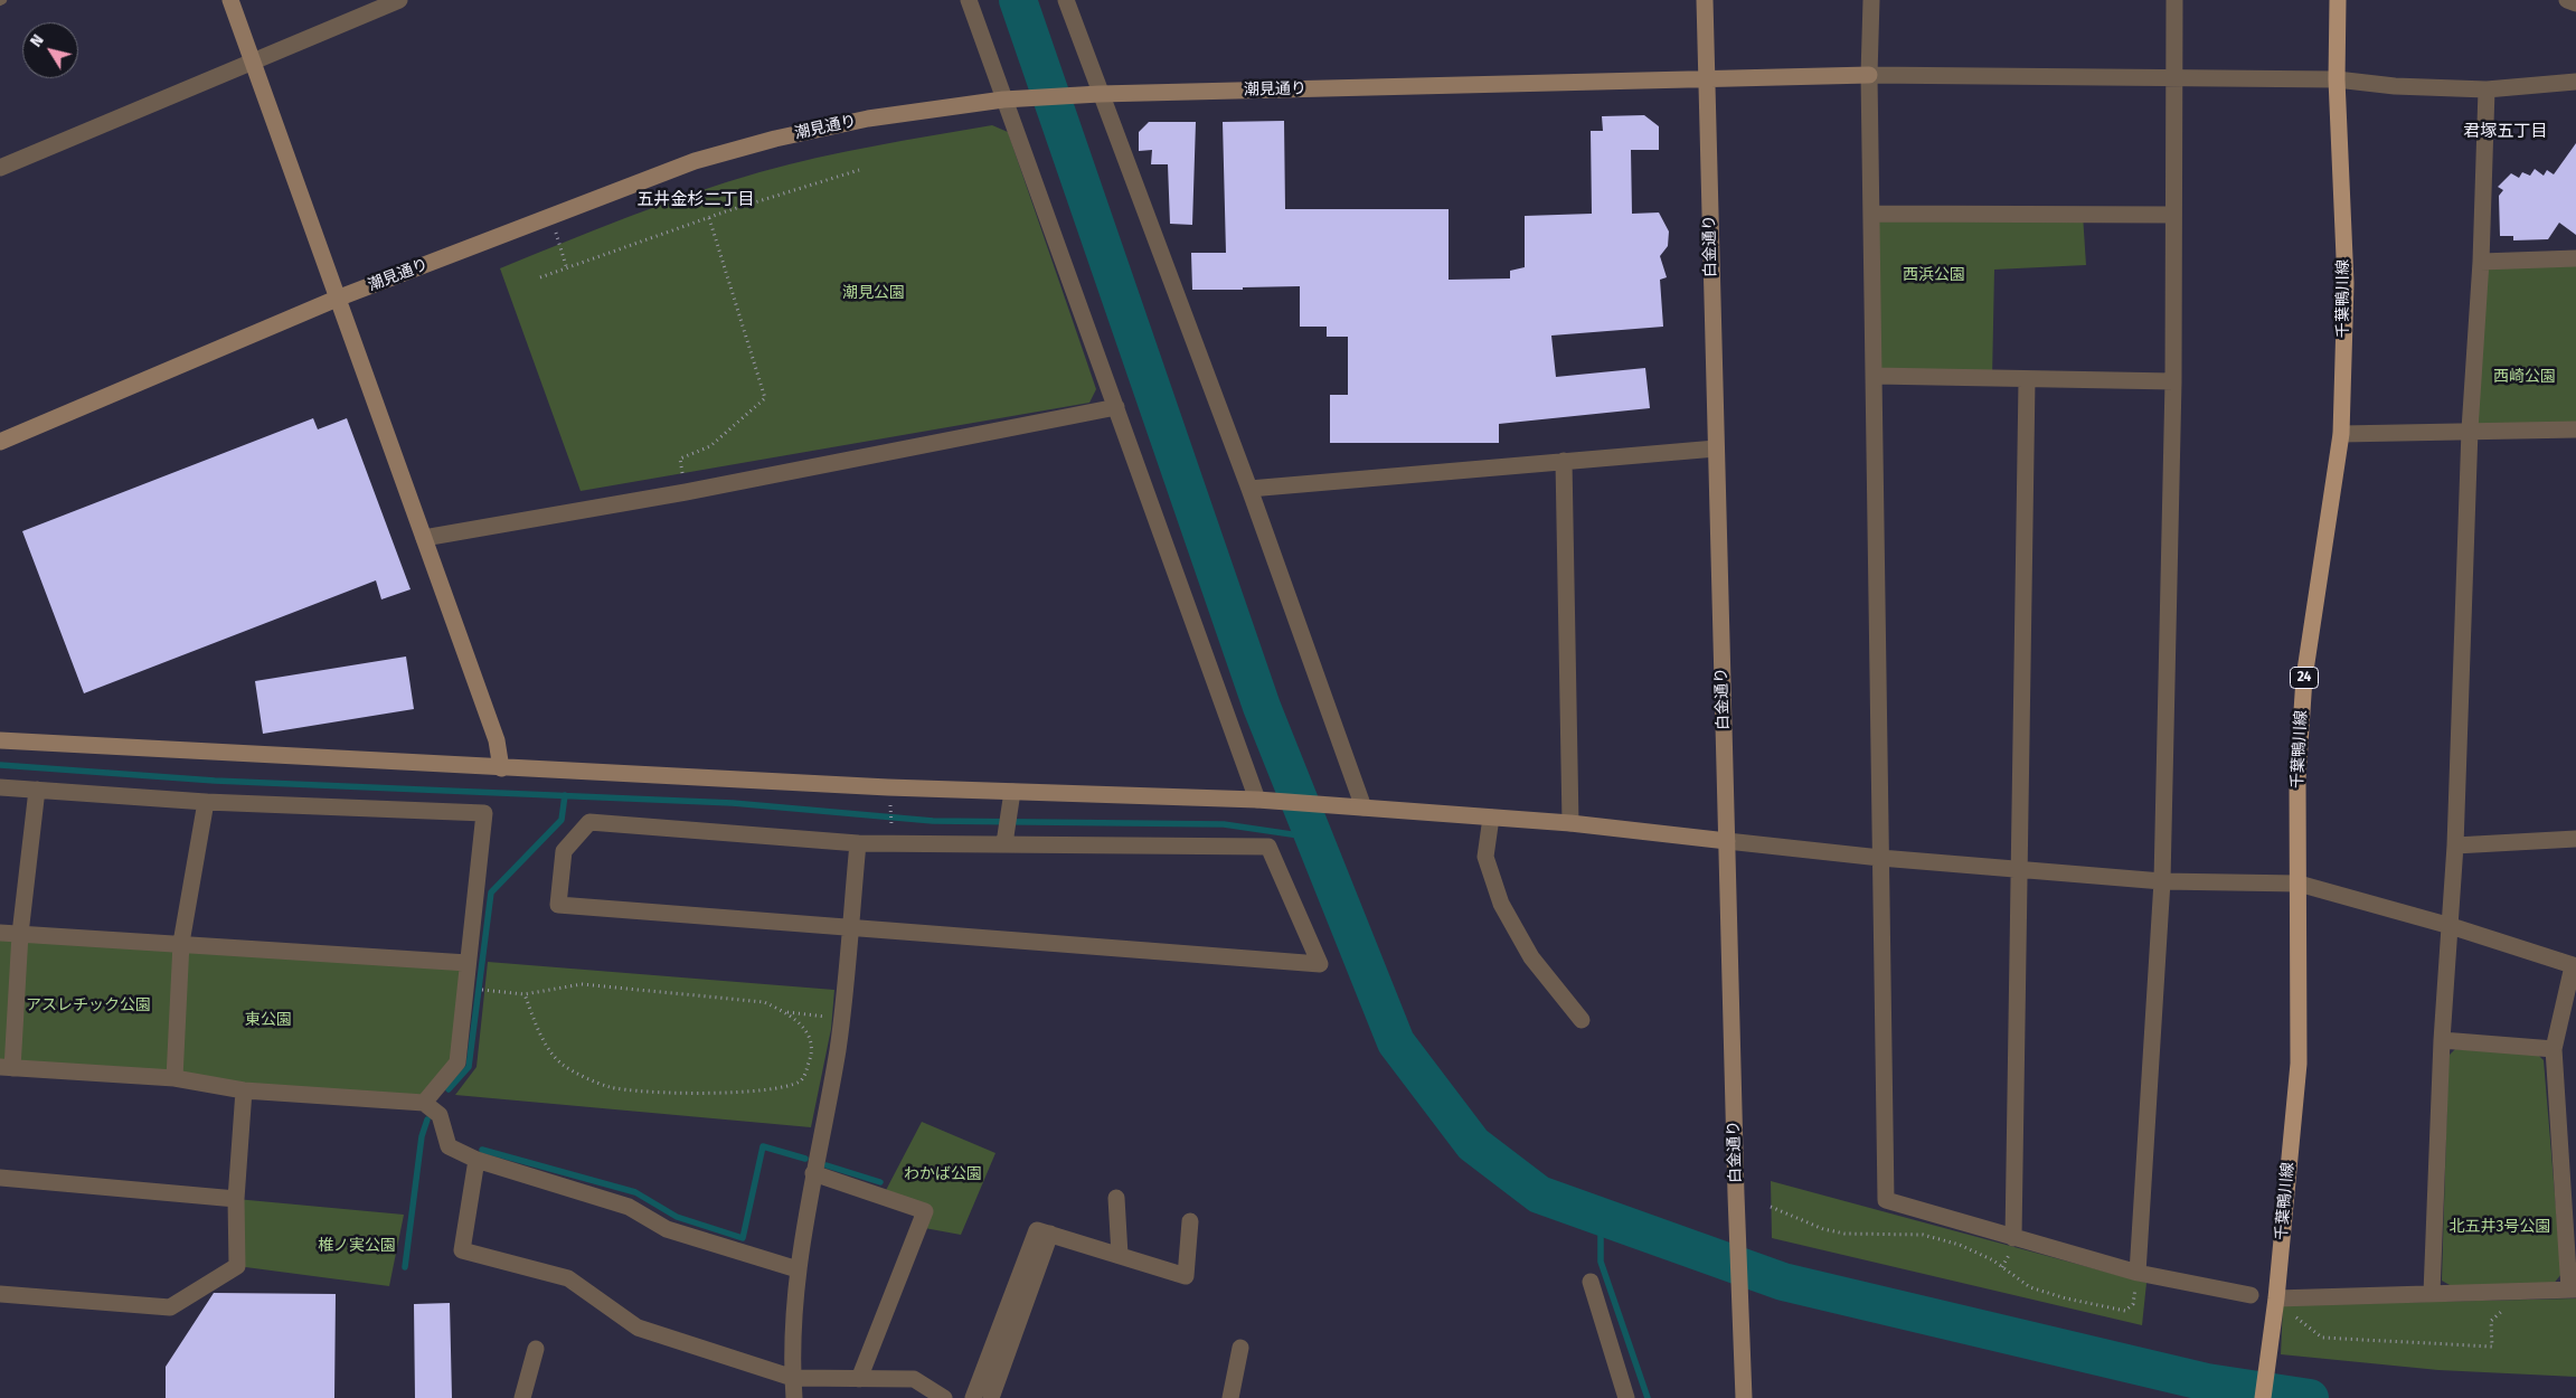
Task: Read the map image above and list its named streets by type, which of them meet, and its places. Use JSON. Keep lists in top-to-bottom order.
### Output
{
  "streets": {
    "main road": ["千葉鴨川線", "24"],
    "street": ["潮見通り", "白金通り"]
  },
  "crossings": [
    ["潮見通り", "白金通り"]
  ],
  "districts": ["君塚五丁目", "五井金杉二丁目"],
  "parks": [
    "西浜公園",
    "潮見公園",
    "西崎公園",
    "アスレチック公園",
    "東公園",
    "わかば公園",
    "北五井3号公園",
    "椎ノ実公園"
  ],
  "north": "top left"
}
